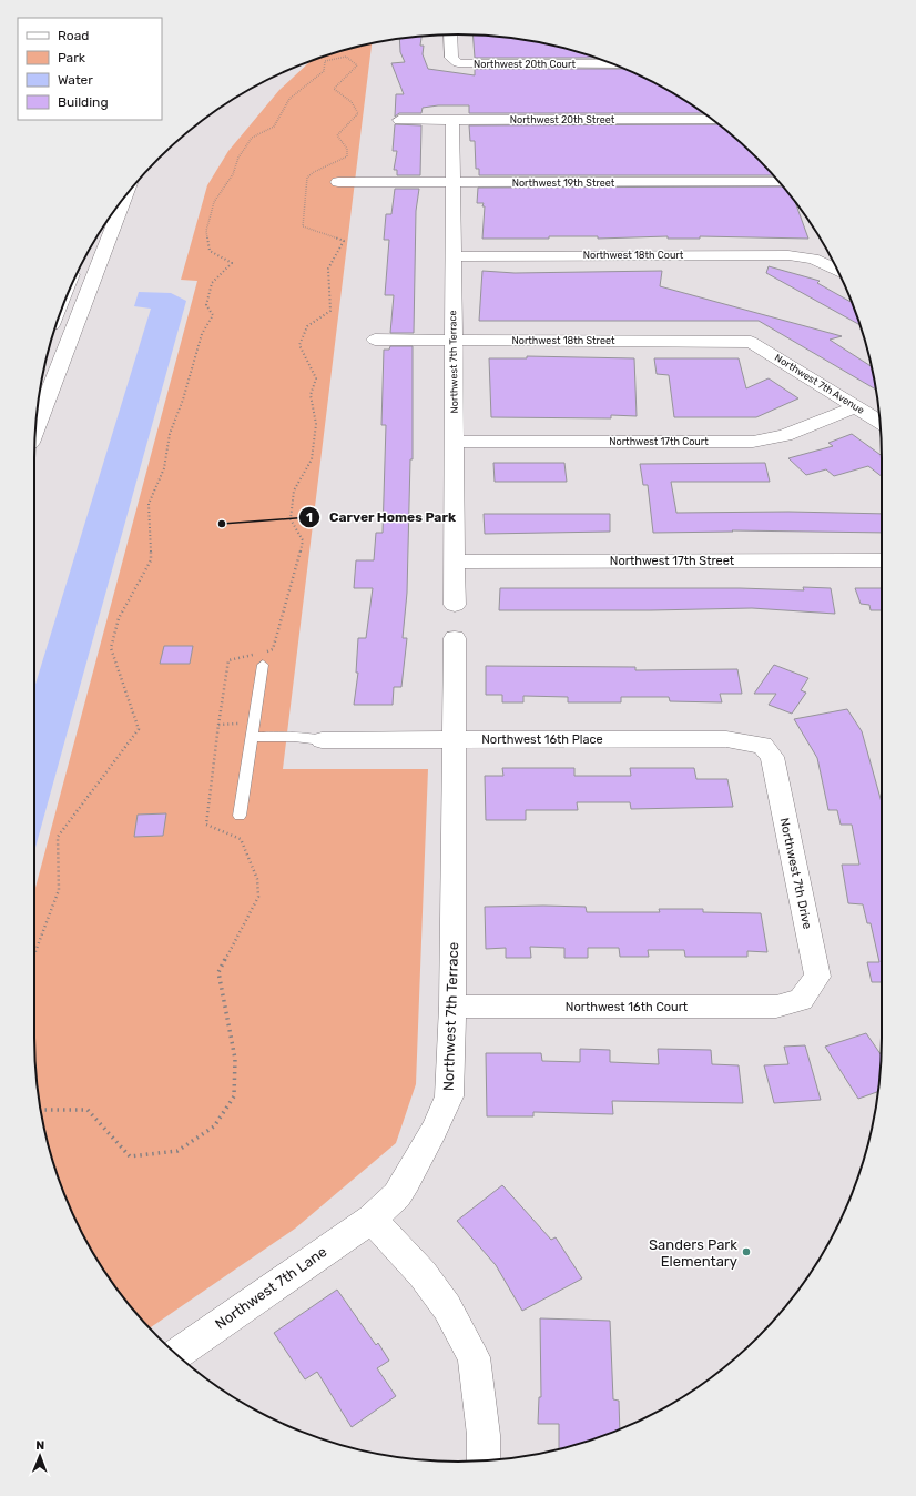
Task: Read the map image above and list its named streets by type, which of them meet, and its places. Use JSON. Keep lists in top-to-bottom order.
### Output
{
  "streets": {
    "street": [
      "Northwest 20th Court",
      "Northwest 20th Street",
      "Northwest 19th Street",
      "Northwest 18th Court",
      "Northwest 18th Street",
      "Northwest 7th Terrace",
      "Northwest 7th Avenue",
      "Northwest 17th Court",
      "Northwest 17th Street",
      "Northwest 16th Place",
      "Northwest 7th Drive",
      "Northwest 16th Court",
      "Northwest 7th Lane"
    ]
  },
  "crossings": [
    ["Northwest 20th Street", "Northwest 7th Terrace"],
    ["Northwest 19th Street", "Northwest 7th Terrace"],
    ["Northwest 18th Court", "Northwest 7th Terrace"],
    ["Northwest 18th Street", "Northwest 7th Terrace"],
    ["Northwest 18th Street", "Northwest 7th Avenue"],
    ["Northwest 7th Terrace", "Northwest 17th Court"],
    ["Northwest 7th Terrace", "Northwest 17th Street"],
    ["Northwest 7th Terrace", "Northwest 16th Place"],
    ["Northwest 7th Terrace", "Northwest 16th Court"],
    ["Northwest 7th Terrace", "Northwest 7th Lane"],
    ["Northwest 7th Avenue", "Northwest 17th Court"],
    ["Northwest 16th Place", "Northwest 7th Drive"],
    ["Northwest 7th Drive", "Northwest 16th Court"]
  ],
  "places": ["Carver Homes Park", "Sanders Park Elementary"],
  "legend": [
    "Road",
    "Park",
    "Water",
    "Building"
  ],
  "north": "top"
}
